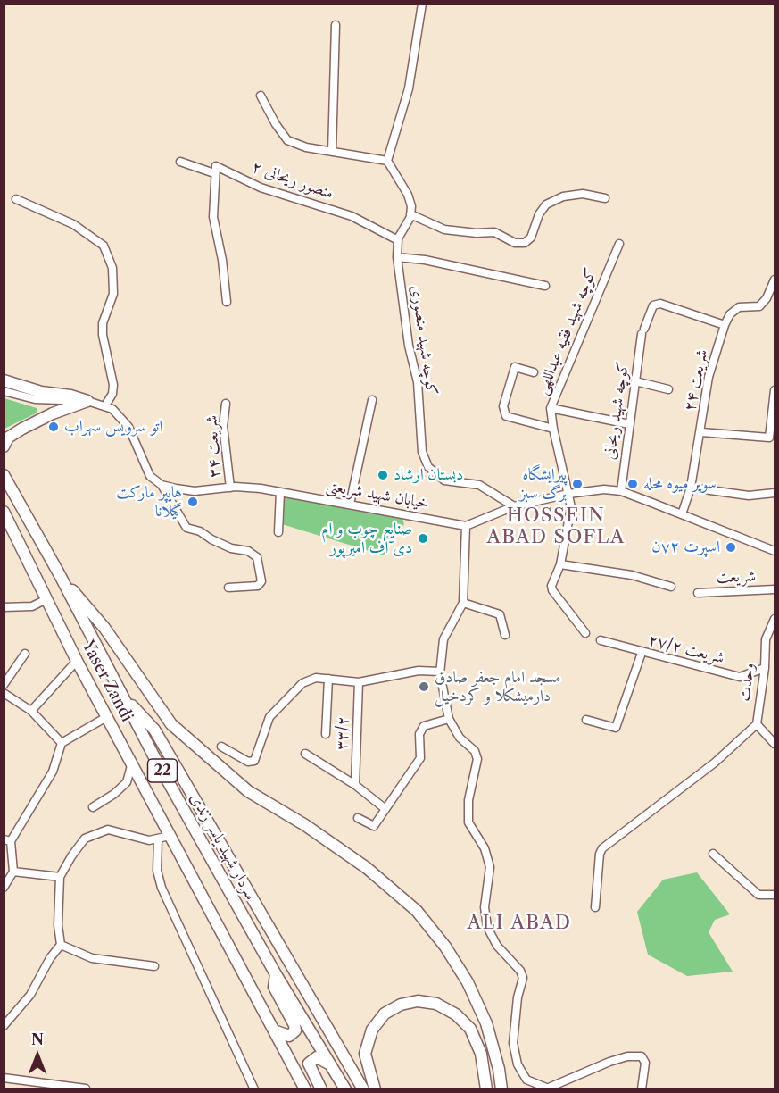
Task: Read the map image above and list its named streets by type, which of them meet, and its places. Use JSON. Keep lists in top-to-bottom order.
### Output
{
  "streets": {
    "highway": ["Yaser Zandi", "22", "سردار شهید یاسر زندی"],
    "street": [
      "منصور ریحانی ۲",
      "کوچه شهید فقیه عبداللهی",
      "کوچه شهید منصوری",
      "شریعت ۲۴",
      "کوچه شهید ریحانی",
      "شریعت ۳۴",
      "خیابان شهید شریعتی",
      "شریعت",
      "شریعت ۲۷/۲",
      "وحدت",
      "۳۳/۲"
    ]
  },
  "crossings": [
    ["منصور ریحانی ۲", "کوچه شهید منصوری"],
    ["شریعت ۲۴", "کوچه شهید ریحانی"],
    ["شریعت ۳۴", "خیابان شهید شریعتی"],
    ["شریعت ۲۷/۲", "وحدت"],
    ["Yaser Zandi", "22"]
  ],
  "districts": ["HOSSEIN ABAD SOFLA", "ALI ABAD"],
  "places": [
    "اتو سرویس سهراب",
    "دبستان ارشاد",
    "پیرایشگاه برگ سبز",
    "سوپر میوه محله",
    "هایپر مارکت گیلانا",
    "صنایع چوب و ام دی اف امیرپور",
    "اسپرت ۷۲ن",
    "مسجد امام جعفر صادق دارمیشکلا و کردخیل"
  ],
  "north": "top"
}
